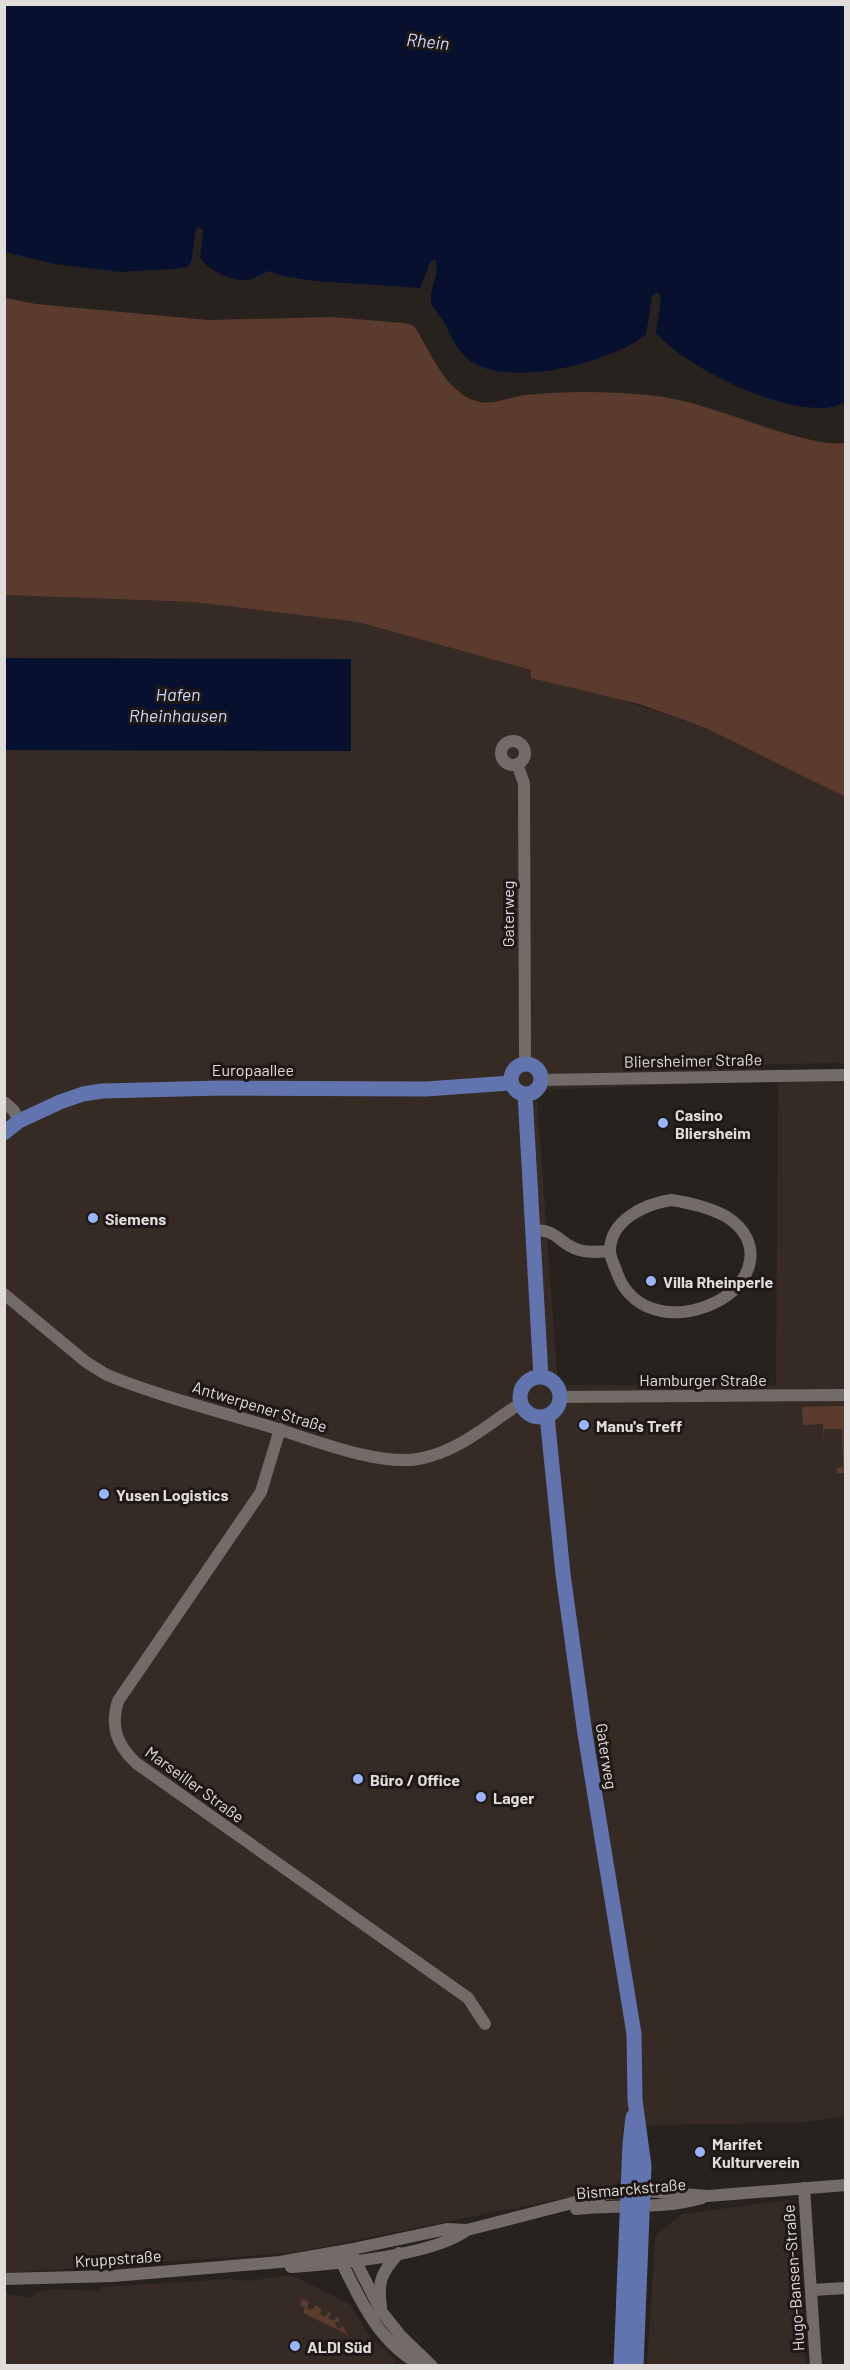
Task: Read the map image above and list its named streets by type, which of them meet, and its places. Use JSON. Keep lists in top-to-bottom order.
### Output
{
  "streets": {
    "main road": ["Gaterweg", "Europaallee"],
    "street": [
      "Bliersheimer Straße",
      "Hamburger Straße",
      "Antwerpener Straße",
      "Marseiller Straße",
      "Bismarckstraße",
      "Kruppstraße",
      "Hugo-Bansen-Straße"
    ]
  },
  "crossings": [
    ["Gaterweg", "Bliersheimer Straße"],
    ["Gaterweg", "Europaallee"],
    ["Gaterweg", "Hamburger Straße"],
    ["Gaterweg", "Antwerpener Straße"],
    ["Gaterweg", "Bismarckstraße"],
    ["Bliersheimer Straße", "Europaallee"],
    ["Hamburger Straße", "Antwerpener Straße"],
    ["Antwerpener Straße", "Marseiller Straße"],
    ["Bismarckstraße", "Kruppstraße"],
    ["Bismarckstraße", "Hugo-Bansen-Straße"]
  ],
  "water": ["Rhein", "Hafen Rheinhausen"],
  "places": [
    "Casino Bliersheim",
    "Siemens",
    "Villa Rheinperle",
    "Manu's Treff",
    "Yusen Logistics",
    "Büro / Office",
    "Lager",
    "Marifet Kulturverein",
    "ALDI Süd"
  ]
}
